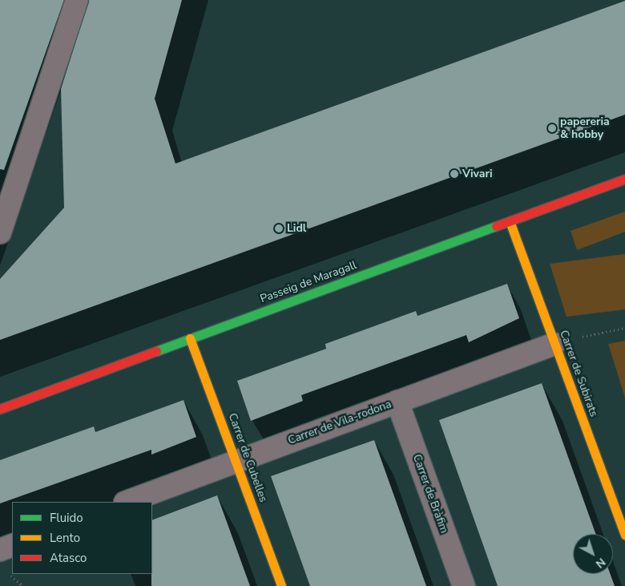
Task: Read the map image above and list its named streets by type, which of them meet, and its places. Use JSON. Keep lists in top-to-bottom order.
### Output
{
  "streets": {
    "street": [
      "Passeig de Maragall",
      "Carrer de Subirats",
      "Carrer de Vila-rodona",
      "Carrer de Cubelles",
      "Carrer de Bràfim"
    ]
  },
  "crossings": [
    ["Passeig de Maragall", "Carrer de Subirats"],
    ["Passeig de Maragall", "Carrer de Cubelles"],
    ["Carrer de Subirats", "Carrer de Vila-rodona"],
    ["Carrer de Vila-rodona", "Carrer de Cubelles"],
    ["Carrer de Vila-rodona", "Carrer de Bràfim"]
  ],
  "places": ["papereria & hobby", "Vivari", "Lidl"],
  "legend": ["Fluido", "Lento", "Atasco"],
  "north": "bottom right"
}
